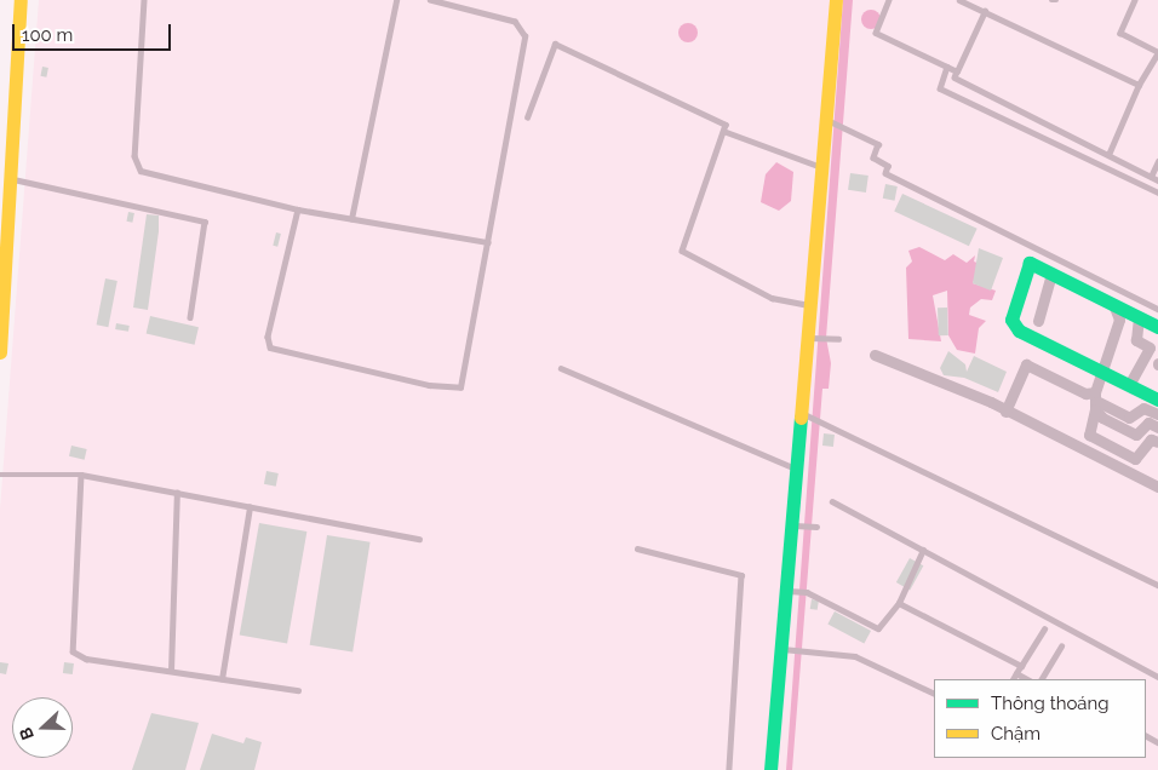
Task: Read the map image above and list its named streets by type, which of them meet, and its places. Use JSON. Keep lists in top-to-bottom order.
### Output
{
  "legend": ["Thông thoáng", "Chậm"],
  "scale_bar": "100 m",
  "north": "left"
}
